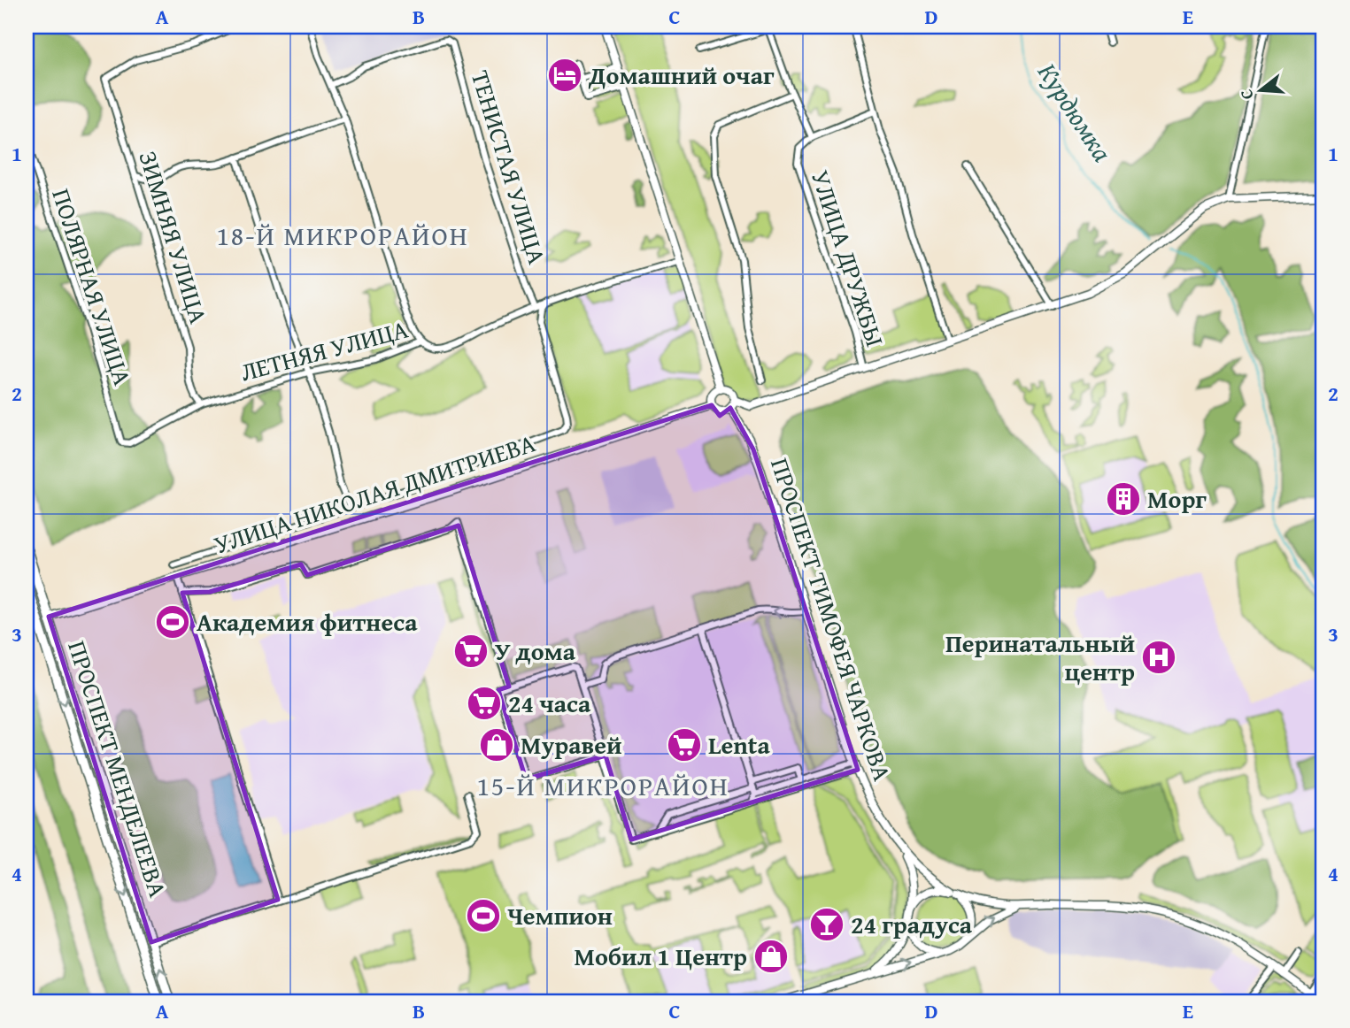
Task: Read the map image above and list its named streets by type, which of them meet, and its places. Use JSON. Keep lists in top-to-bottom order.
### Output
{
  "streets": {
    "main road": ["УЛИЦА НИКОЛАЯ ДМИТРИЕВА", "ПРОСПЕКТ ТИМОФЕЯ ЧАРКОВА", "ПРОСПЕКТ МЕНДЕЛЕЕВА"],
    "street": [
      "ТЕНИСТАЯ УЛИЦА",
      "ЗИМНЯЯ УЛИЦА",
      "УЛИЦА ДРУЖБЫ",
      "ПОЛЯРНАЯ УЛИЦА",
      "ЛЕТНЯЯ УЛИЦА"
    ]
  },
  "crossings": [
    ["ТЕНИСТАЯ УЛИЦА", "ЛЕТНЯЯ УЛИЦА"],
    ["ЗИМНЯЯ УЛИЦА", "ЛЕТНЯЯ УЛИЦА"],
    ["ПОЛЯРНАЯ УЛИЦА", "ЛЕТНЯЯ УЛИЦА"],
    ["УЛИЦА НИКОЛАЯ ДМИТРИЕВА", "ПРОСПЕКТ ТИМОФЕЯ ЧАРКОВА"],
    ["УЛИЦА НИКОЛАЯ ДМИТРИЕВА", "ПРОСПЕКТ МЕНДЕЛЕЕВА"]
  ],
  "districts": ["18-Й МИКРОРАЙОН", "15-Й МИКРОРАЙОН"],
  "water": ["Курдюмка"],
  "places": {
    "hotel": ["Домашний очаг"],
    "building": ["Морг"],
    "sports": ["Академия фитнеса", "Чемпион"],
    "supermarket": ["У дома", "24 часа", "Lenta"],
    "hospital": ["Перинатальный центр"],
    "shop": ["Муравей", "Мобил 1 Центр"],
    "bar": ["24 градуса"]
  },
  "north": "left",
  "grid": {
    "columns": [
      "A",
      "B",
      "C",
      "D",
      "E"
    ],
    "rows": [
      "1",
      "2",
      "3",
      "4"
    ]
  }
}
